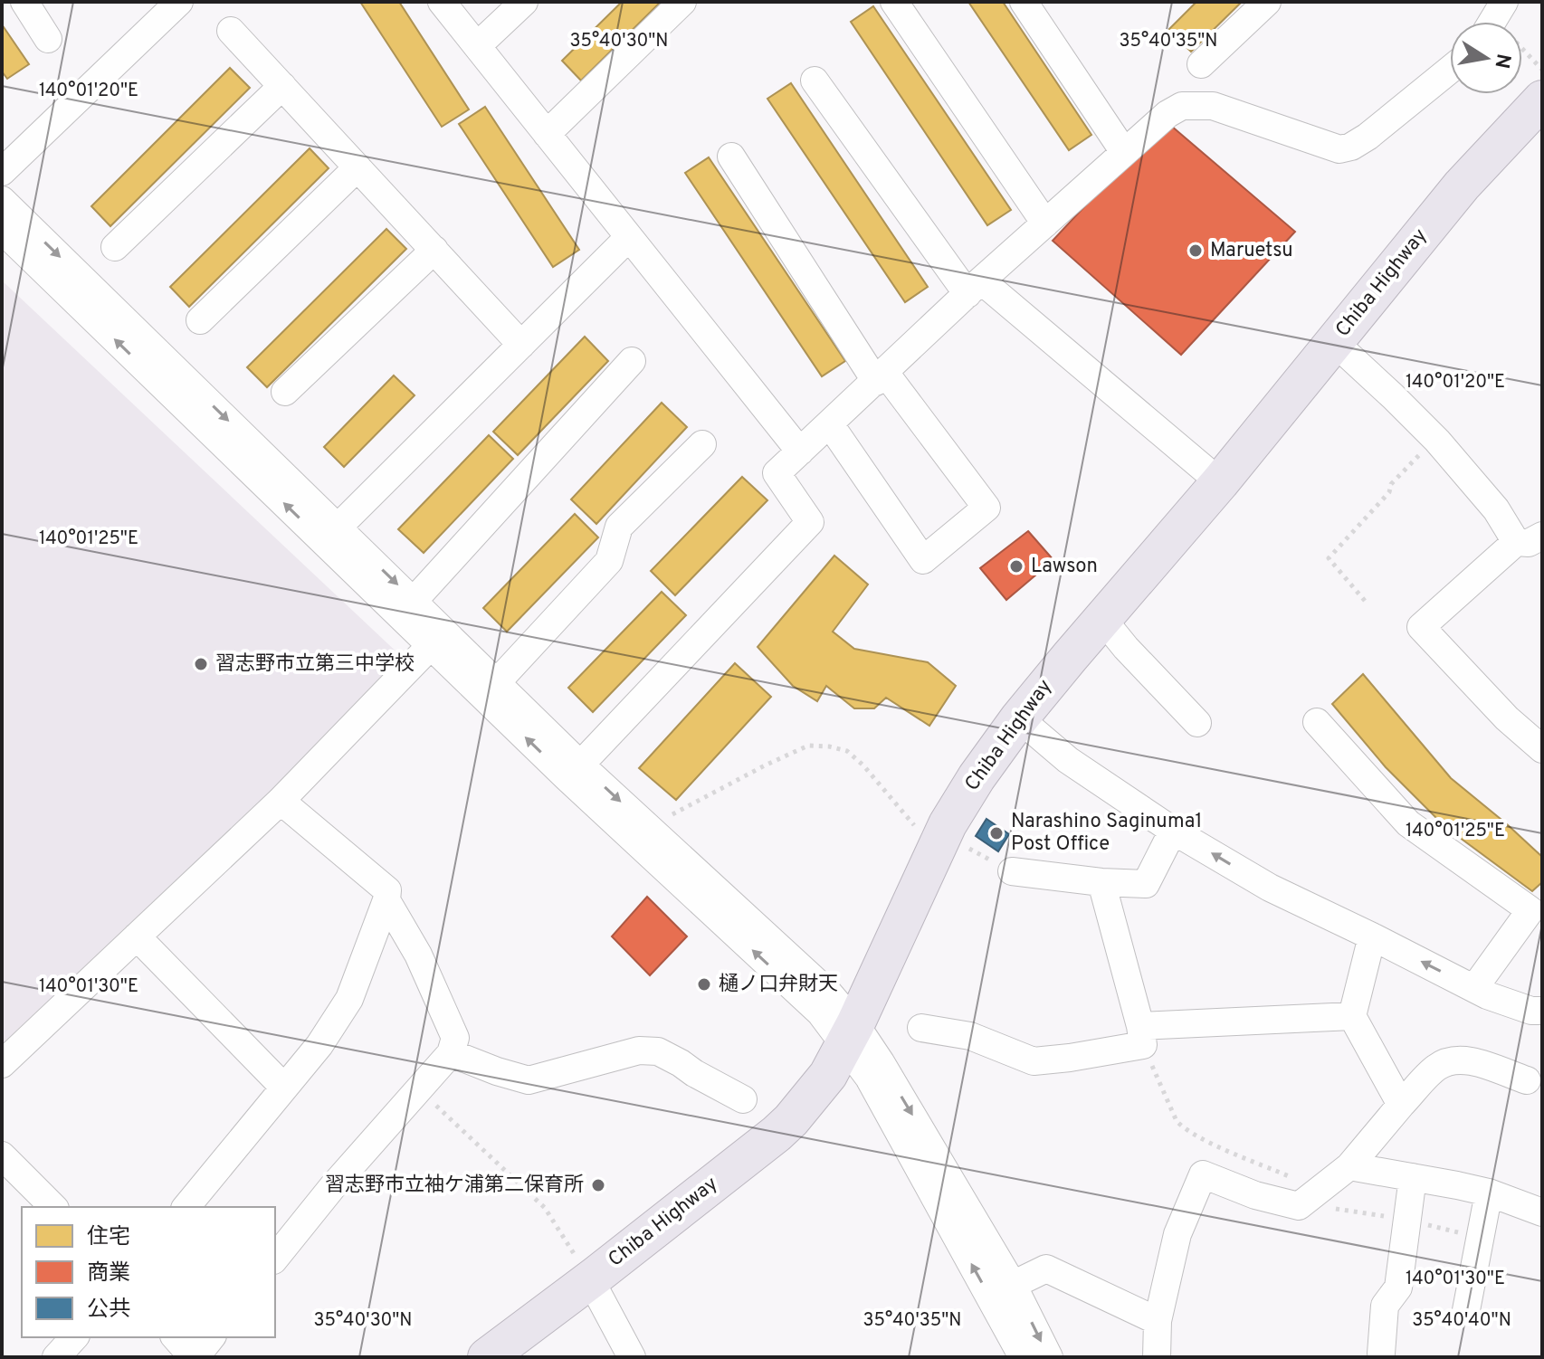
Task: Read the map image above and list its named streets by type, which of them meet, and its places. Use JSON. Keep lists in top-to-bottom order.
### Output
{
  "streets": {
    "highway": ["Chiba Highway"]
  },
  "places": [
    "Maruetsu",
    "Lawson",
    "習志野市立第三中学校",
    "Narashino Saginuma1 Post Office",
    "樋ノ口弁財天",
    "習志野市立袖ケ浦第二保育所"
  ],
  "legend": ["住宅", "商業", "公共"],
  "north": "right",
  "coordinates": [
    "35°40'30\"N",
    "35°40'35\"N",
    "140°01'20\"E",
    "140°01'25\"E",
    "140°01'30\"E",
    "35°40'40\"N"
  ]
}
